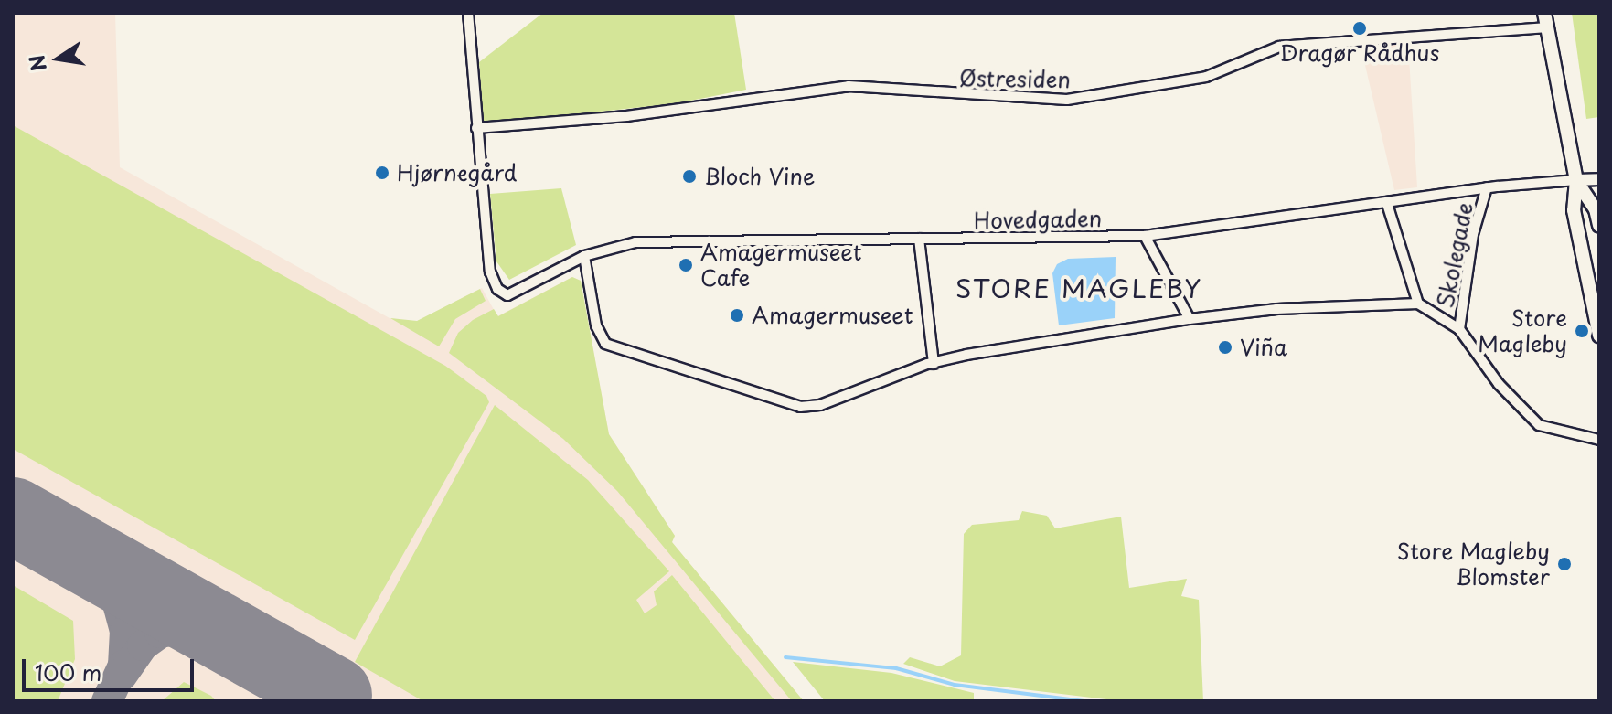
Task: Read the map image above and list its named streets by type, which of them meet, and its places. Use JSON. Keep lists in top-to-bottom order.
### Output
{
  "streets": {
    "street": ["Østresiden", "Hovedgaden", "Skolegade"]
  },
  "crossings": [
    ["Østresiden", "Hovedgaden"],
    ["Hovedgaden", "Skolegade"]
  ],
  "districts": ["STORE MAGLEBY"],
  "places": [
    "Dragør Rådhus",
    "Hjørnegård",
    "Bloch Vine",
    "Amagermuseet Cafe",
    "Amagermuseet",
    "Store Magleby",
    "Viña",
    "Store Magleby Blomster"
  ],
  "scale_bar": "100 m",
  "north": "left"
}
